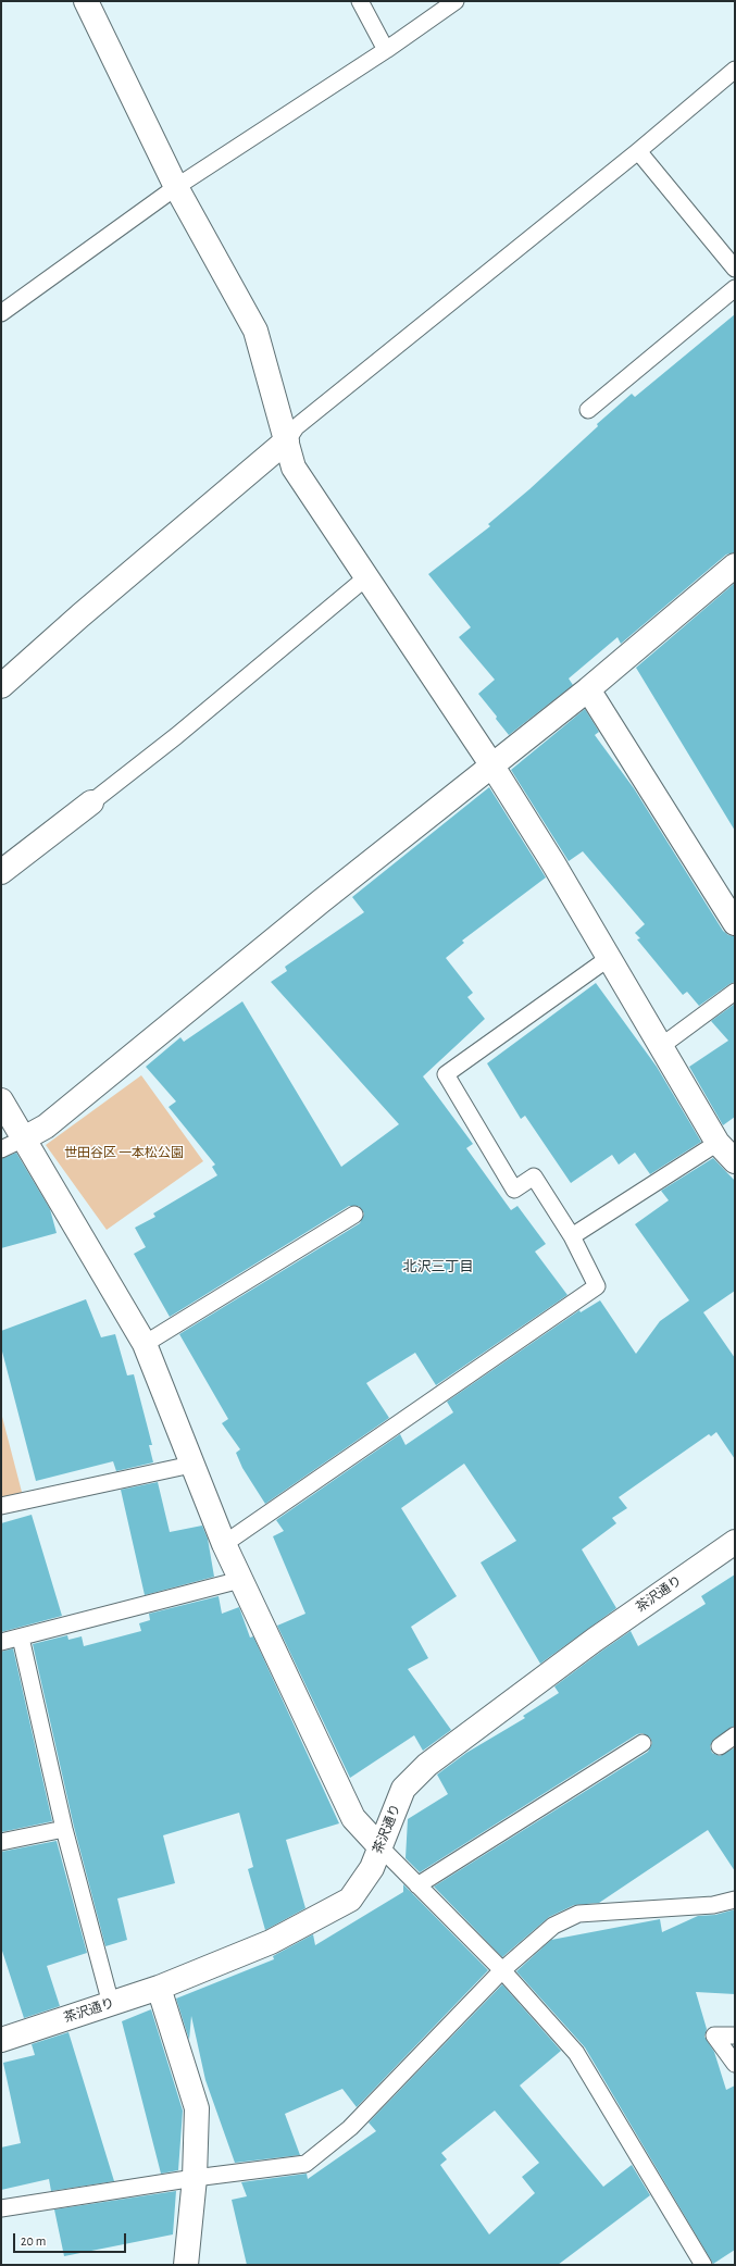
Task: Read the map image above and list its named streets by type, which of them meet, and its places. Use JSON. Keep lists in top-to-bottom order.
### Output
{
  "streets": {
    "street": ["茶沢通り"]
  },
  "districts": ["北沢三丁目"],
  "parks": ["世田谷区 一本松公園"],
  "scale_bar": "20 m"
}
